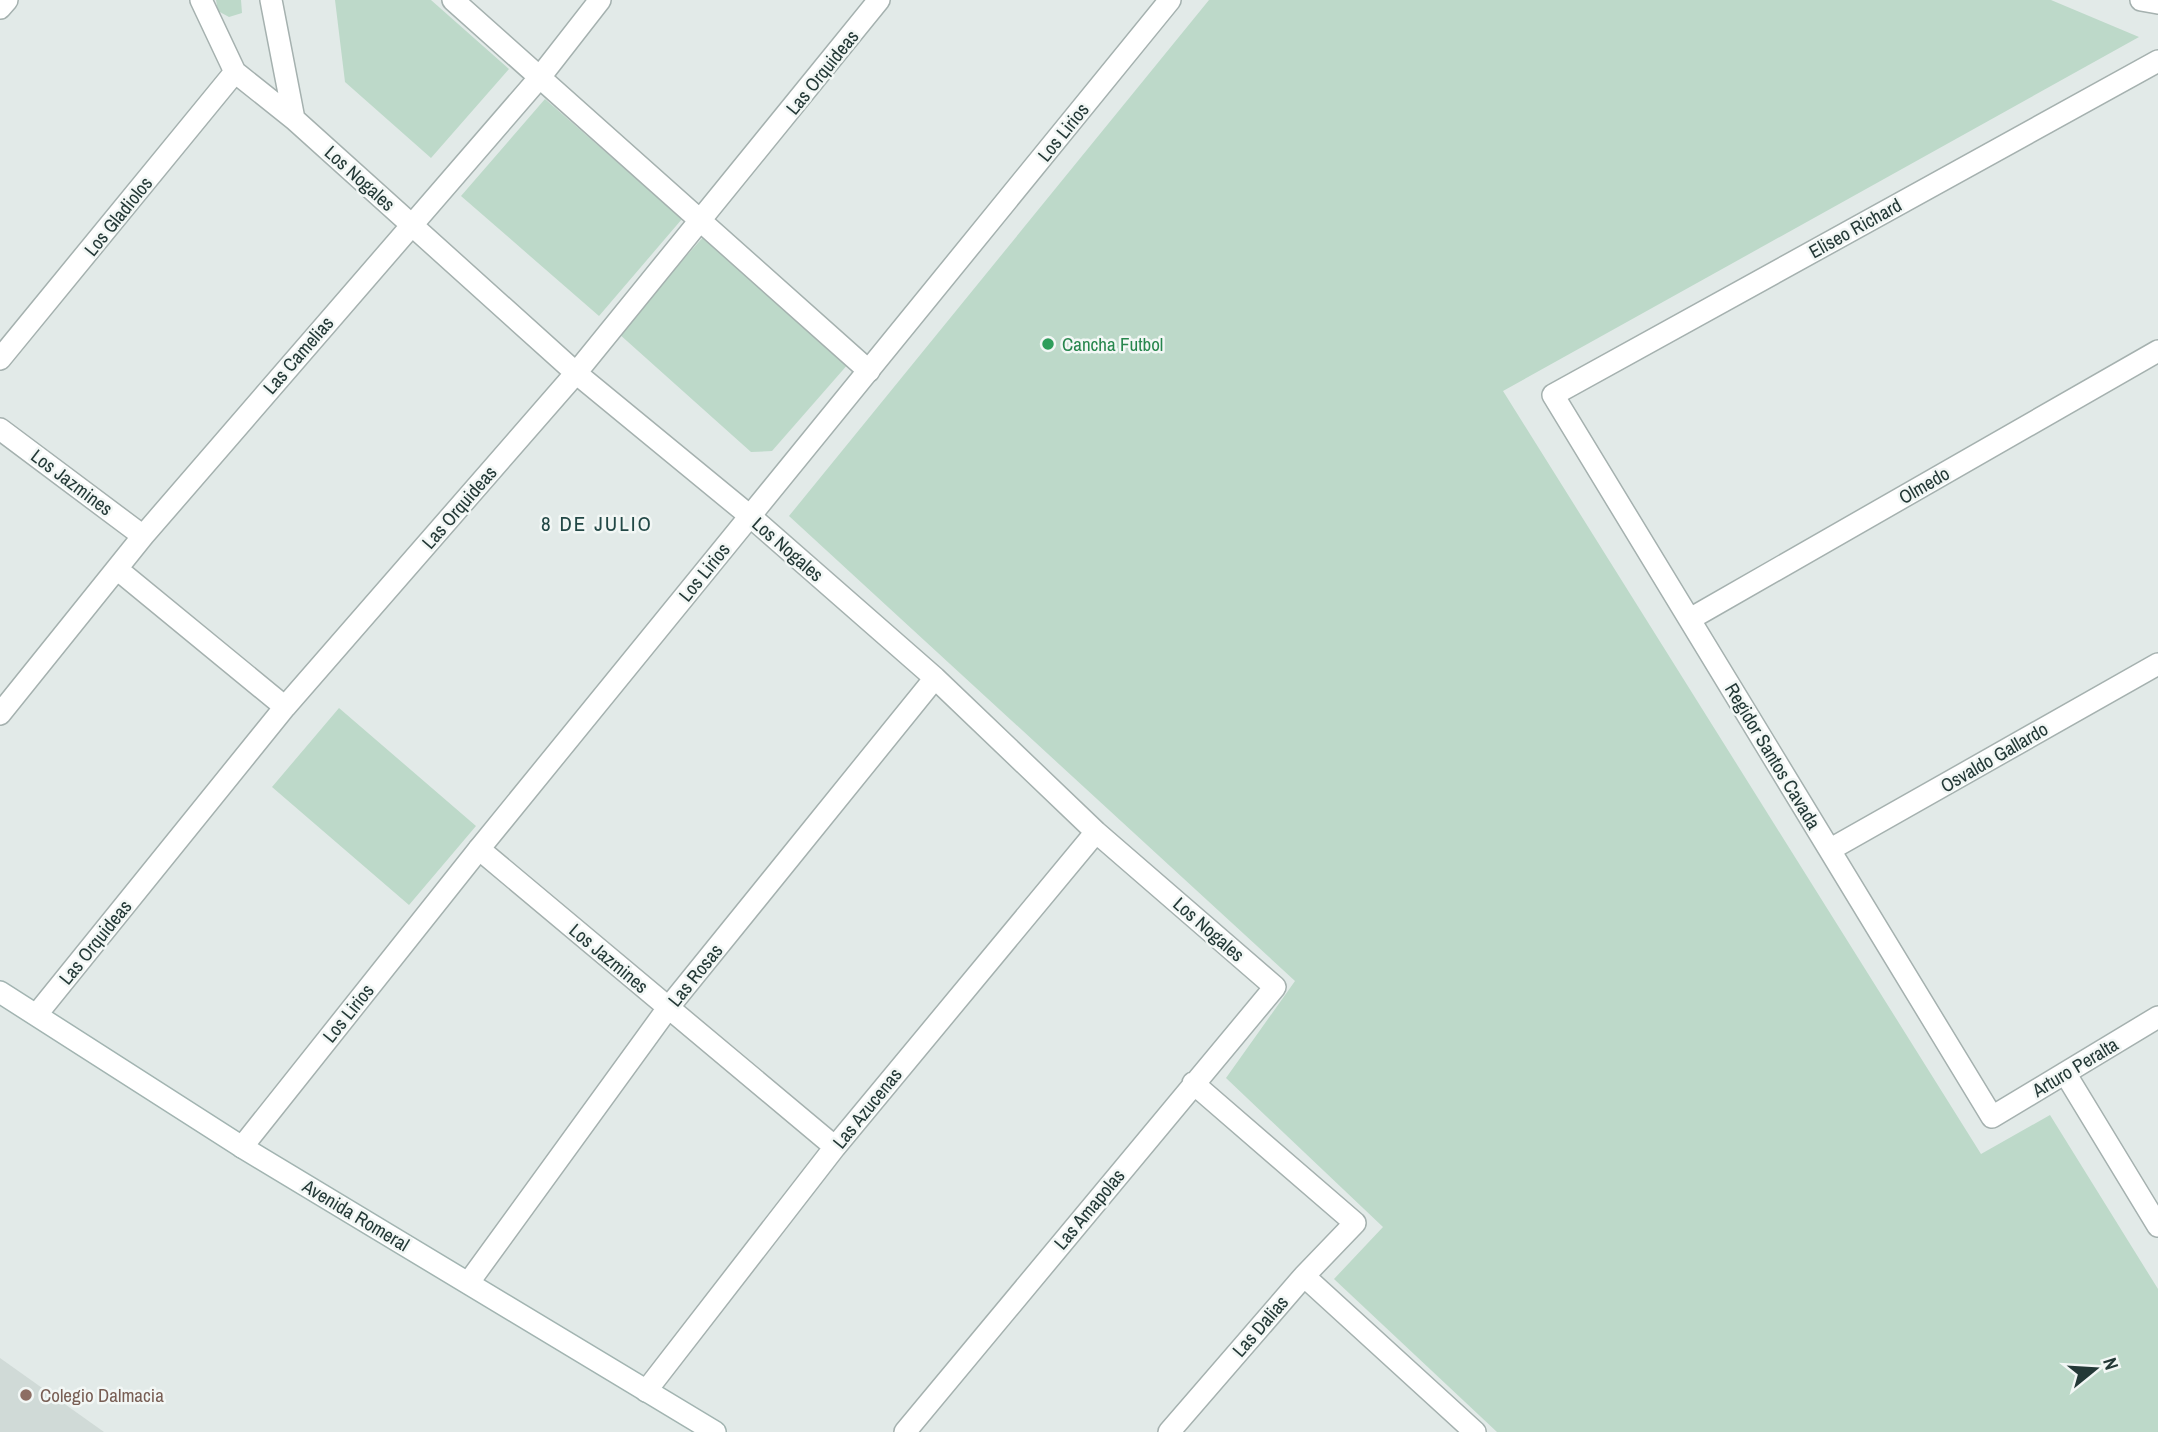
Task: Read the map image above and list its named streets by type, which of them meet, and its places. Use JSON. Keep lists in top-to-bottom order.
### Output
{
  "streets": {
    "street": [
      "Las Orquideas",
      "Los Lirios",
      "Los Nogales",
      "Los Gladiolos",
      "Eliseo Richard",
      "Las Camelias",
      "Los Jazmines",
      "Olmedo",
      "Regidor Santos Cavada",
      "Osvaldo Gallardo",
      "Las Rosas",
      "Arturo Peralta",
      "Las Azucenas",
      "Las Amapolas",
      "Avenida Romeral",
      "Las Dalias"
    ]
  },
  "crossings": [
    ["Las Orquideas", "Los Nogales"],
    ["Las Orquideas", "Avenida Romeral"],
    ["Los Lirios", "Los Nogales"],
    ["Los Lirios", "Los Jazmines"],
    ["Los Lirios", "Avenida Romeral"],
    ["Los Nogales", "Los Gladiolos"],
    ["Los Nogales", "Las Camelias"],
    ["Los Nogales", "Las Rosas"],
    ["Los Nogales", "Las Azucenas"],
    ["Los Nogales", "Las Amapolas"],
    ["Eliseo Richard", "Regidor Santos Cavada"],
    ["Las Camelias", "Los Jazmines"],
    ["Los Jazmines", "Las Rosas"],
    ["Los Jazmines", "Las Azucenas"],
    ["Olmedo", "Regidor Santos Cavada"],
    ["Regidor Santos Cavada", "Osvaldo Gallardo"],
    ["Regidor Santos Cavada", "Arturo Peralta"],
    ["Las Rosas", "Avenida Romeral"],
    ["Las Azucenas", "Avenida Romeral"],
    ["Las Amapolas", "Las Dalias"]
  ],
  "districts": ["8 DE JULIO"],
  "places": ["Cancha Futbol", "Colegio Dalmacia"],
  "north": "right"
}
